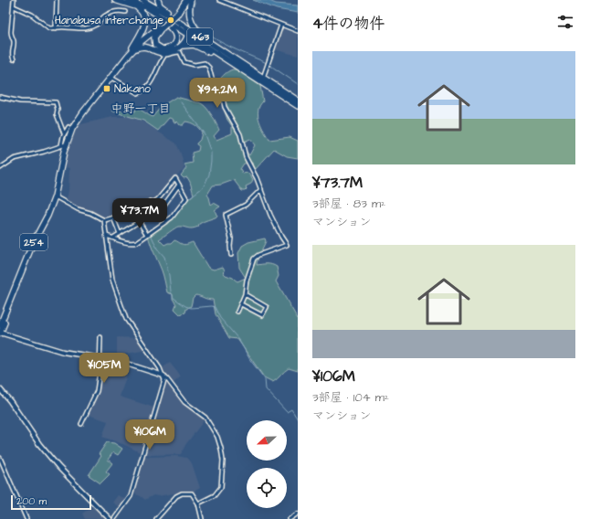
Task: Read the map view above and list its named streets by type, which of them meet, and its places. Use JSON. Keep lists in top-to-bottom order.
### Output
{
  "streets": {
    "highway": ["463", "254"]
  },
  "districts": ["中野一丁目"],
  "places": {
    "other": ["Hanabusa interchange"],
    "transit": ["Nakano"]
  },
  "scale_bar": "200 m",
  "north": "left",
  "page": {
    "heading": "4件の物件",
    "list": [
      {
        "name": "¥73.7M",
        "note": "3部屋 · 83 m² · マンション"
      },
      {
        "name": "¥106M",
        "note": "3部屋 · 104 m² · マンション"
      }
    ],
    "price": [
      "¥94.2M",
      "¥73.7M",
      "¥105M",
      "¥106M"
    ],
    "scale": "200 m"
  }
}
